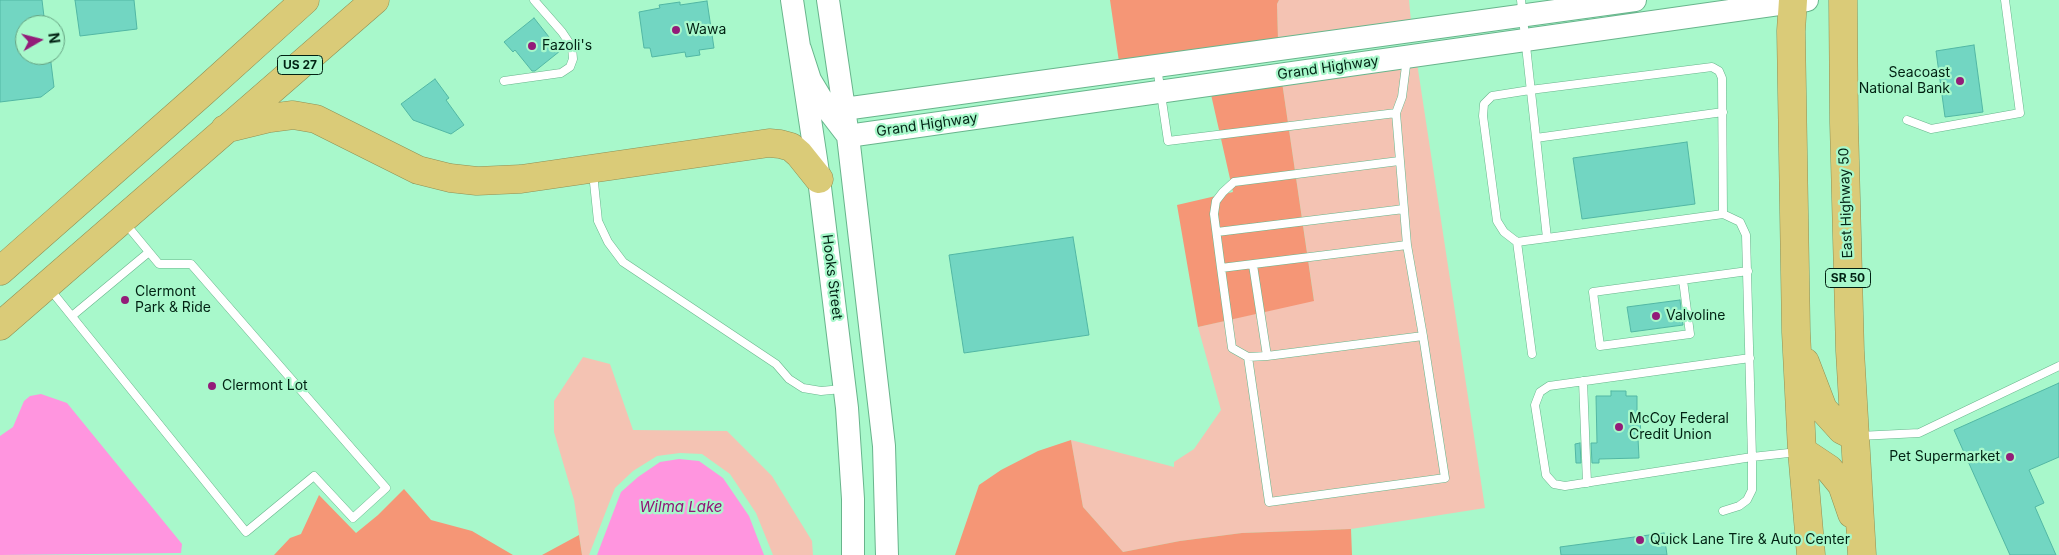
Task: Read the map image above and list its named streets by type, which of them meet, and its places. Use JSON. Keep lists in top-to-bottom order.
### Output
{
  "streets": {
    "highway": ["US 27", "East Highway 50", "SR 50"],
    "street": ["Grand Highway", "Hooks Street"]
  },
  "water": ["Wilma Lake"],
  "places": [
    "Wawa",
    "Fazoli's",
    "Seacoast National Bank",
    "Clermont Park & Ride",
    "Valvoline",
    "Clermont Lot",
    "McCoy Federal Credit Union",
    "Pet Supermarket",
    "Quick Lane Tire & Auto Center"
  ],
  "north": "right"
}
